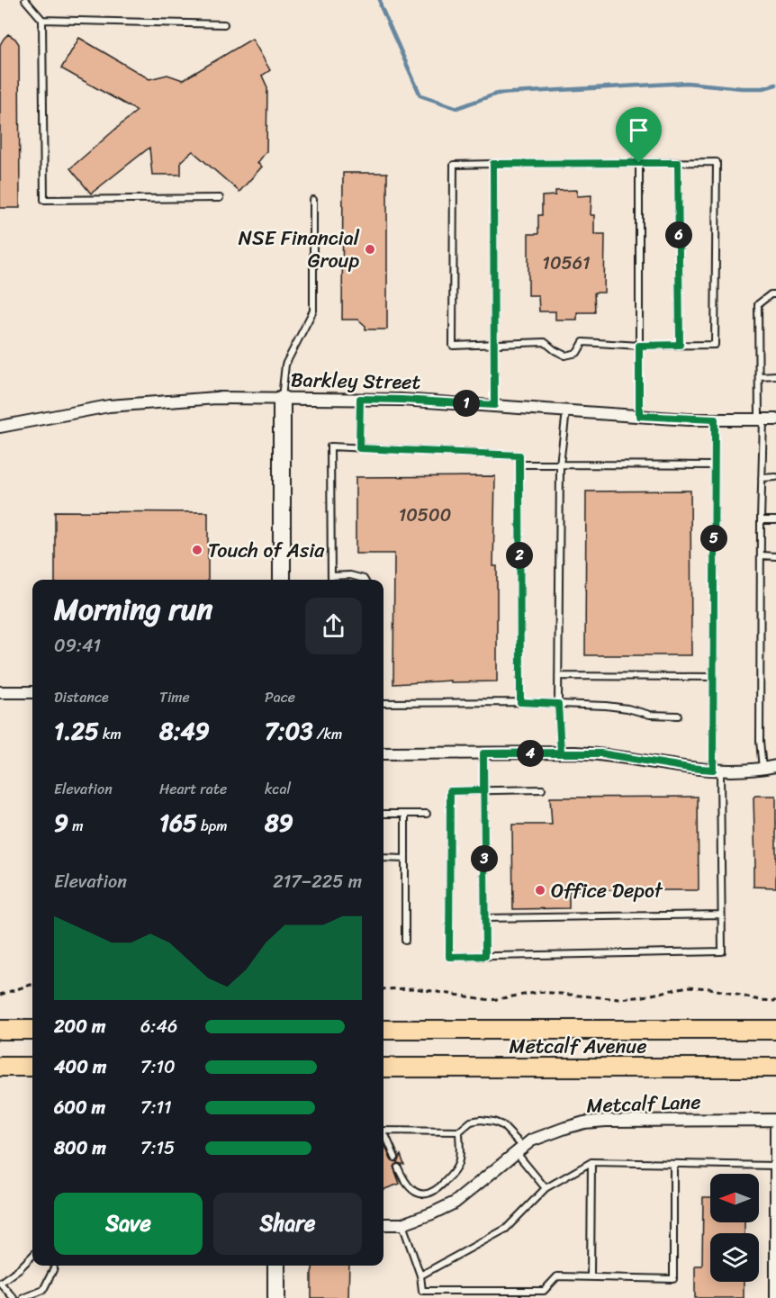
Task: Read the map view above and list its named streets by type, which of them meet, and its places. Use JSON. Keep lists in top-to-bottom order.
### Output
{
  "streets": {
    "main road": ["Metcalf Avenue"],
    "street": ["Barkley Street", "Metcalf Lane"]
  },
  "places": ["NSE Financial Group", "Touch of Asia", "Office Depot"],
  "house_numbers": ["10561", "10500"],
  "north": "left",
  "page": {
    "pins": [
      "6",
      "1",
      "5",
      "2",
      "4",
      "3"
    ],
    "heading": ["Morning run", "09:41"],
    "stats": [
      ["Distance", "1.25 km"],
      ["Time", "8:49"],
      ["Pace", "7:03 /km"],
      ["Elevation", "9 m"],
      ["Heart rate", "165 bpm"],
      ["kcal", "89"]
    ],
    "chart": ["Elevation", "217–225 m"],
    "list": [
      {
        "name": "200 m",
        "note": "6:46"
      },
      {
        "name": "400 m",
        "note": "7:10"
      },
      {
        "name": "600 m",
        "note": "7:11"
      },
      {
        "name": "800 m",
        "note": "7:15"
      }
    ],
    "buttons": ["Save", "Share"]
  }
}
